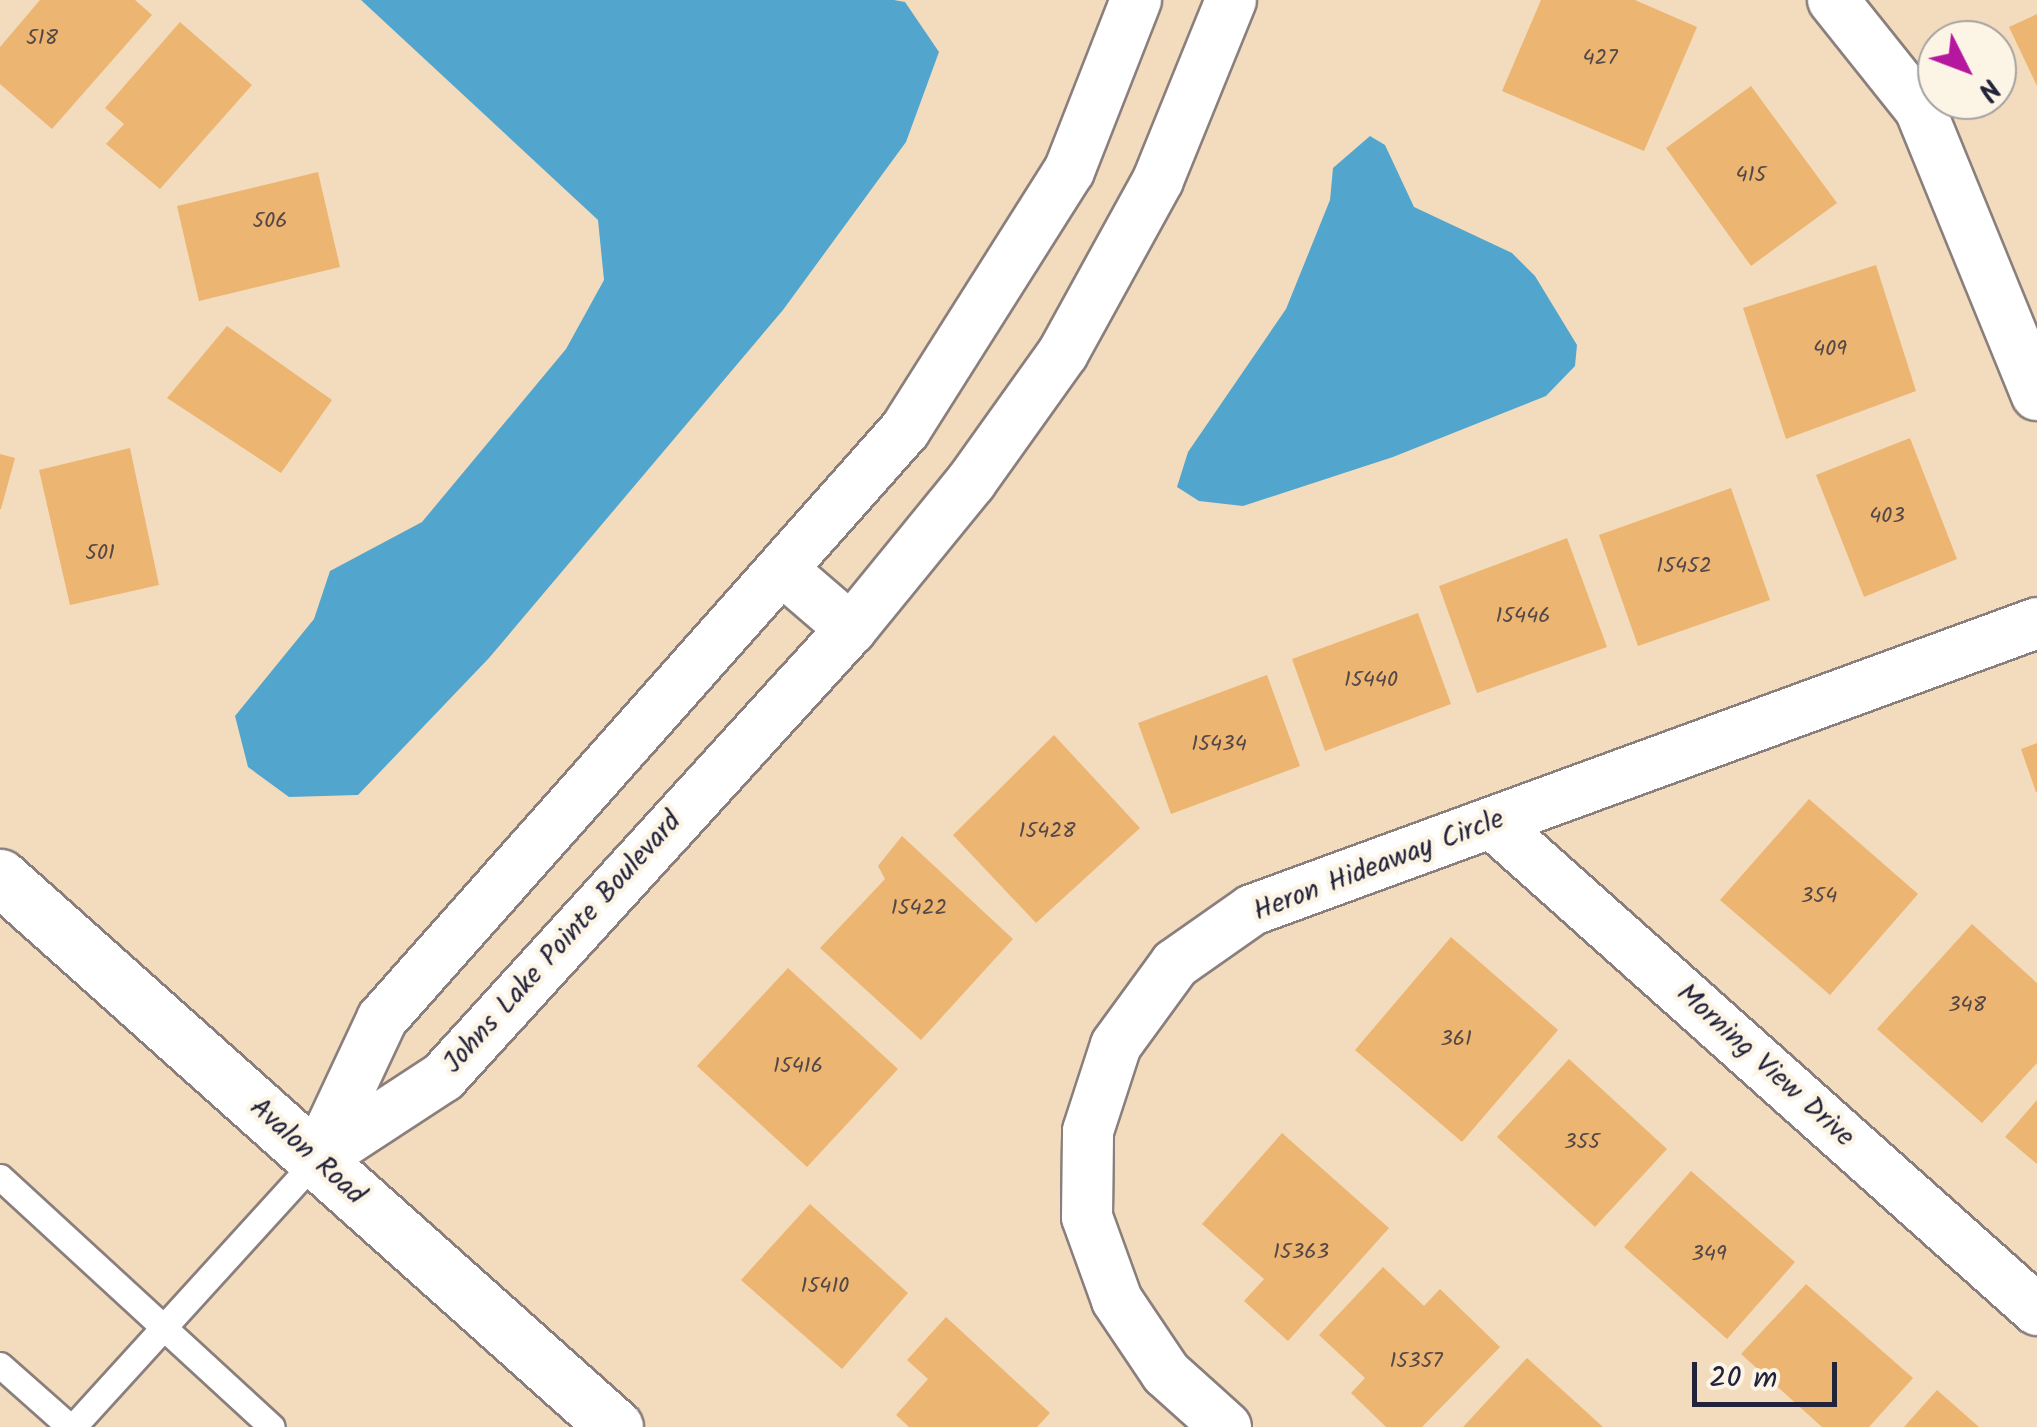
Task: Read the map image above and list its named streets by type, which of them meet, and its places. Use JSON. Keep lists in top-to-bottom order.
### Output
{
  "streets": {
    "main road": ["Avalon Road"],
    "street": ["Heron Hideaway Circle", "Johns Lake Pointe Boulevard", "Morning View Drive"]
  },
  "crossings": [
    ["Heron Hideaway Circle", "Morning View Drive"],
    ["Johns Lake Pointe Boulevard", "Avalon Road"]
  ],
  "house_numbers": [
    "518",
    "427",
    "415",
    "506",
    "409",
    "403",
    "501",
    "15452",
    "15446",
    "15440",
    "15434",
    "15428",
    "354",
    "15422",
    "348",
    "361",
    "15416",
    "355",
    "15363",
    "349",
    "15410",
    "15357"
  ],
  "scale_bar": "20 m",
  "north": "bottom right"
}
